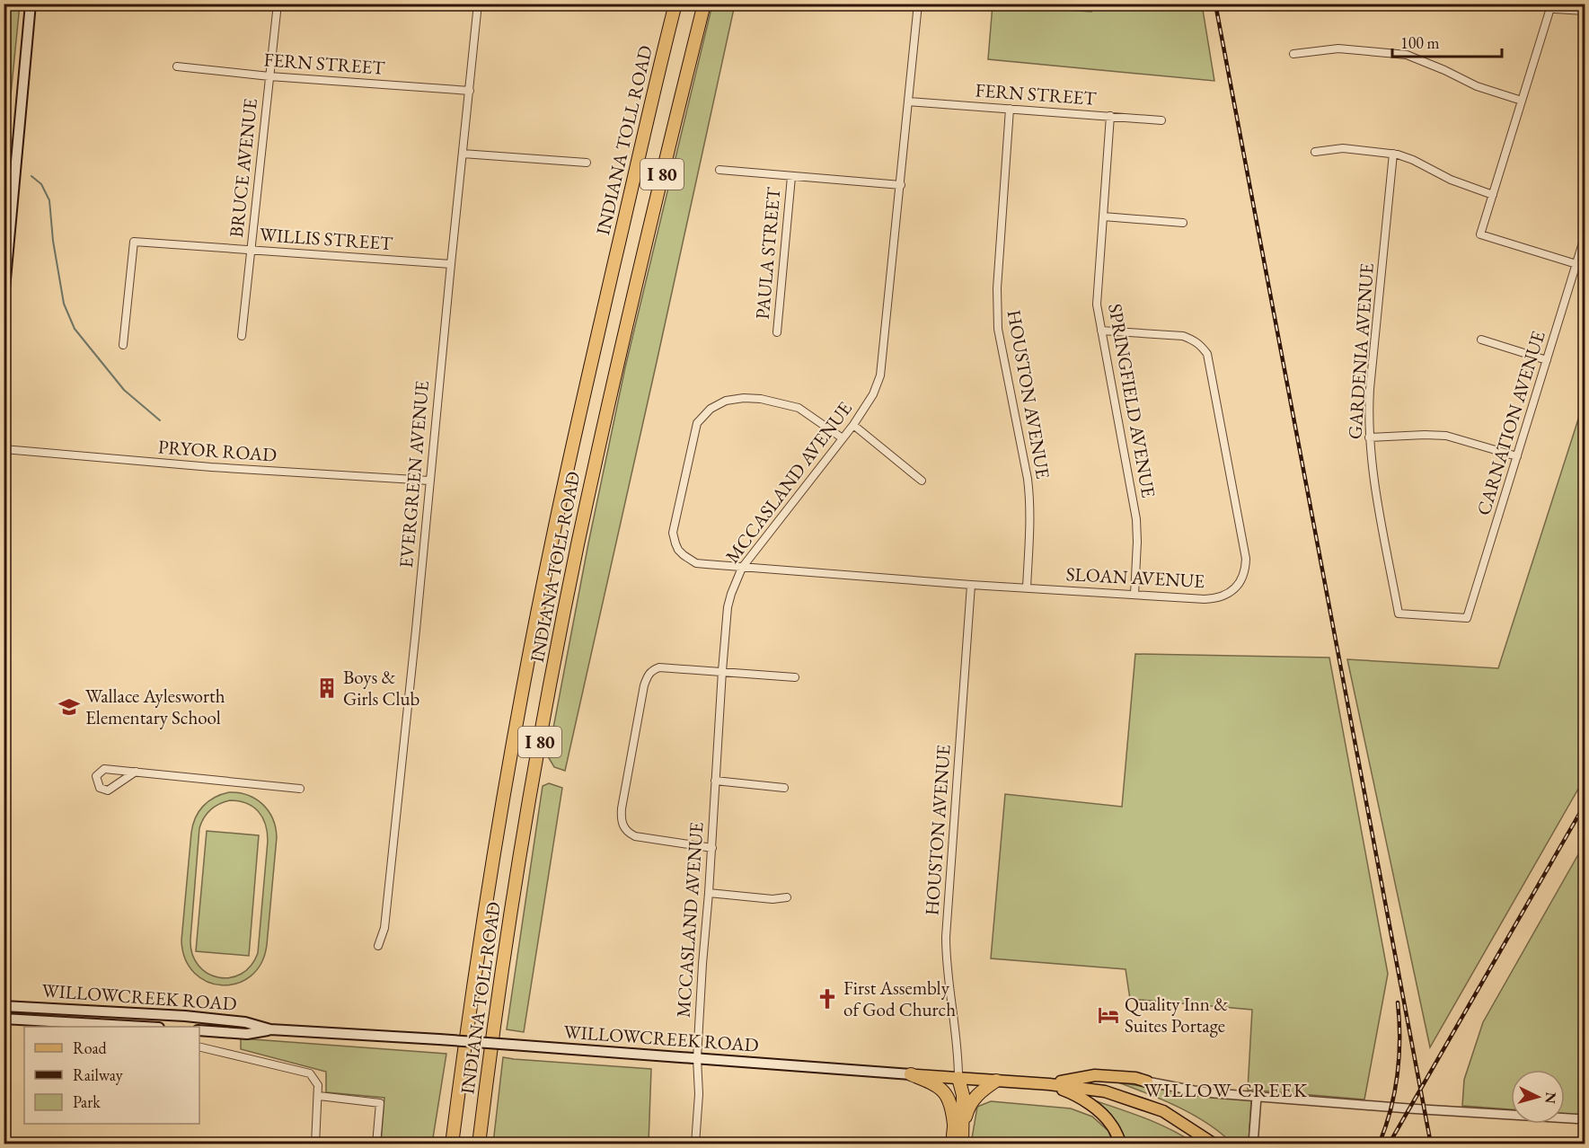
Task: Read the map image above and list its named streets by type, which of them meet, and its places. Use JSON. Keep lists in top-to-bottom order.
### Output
{
  "streets": {
    "highway": ["INDIANA TOLL ROAD", "I 80"],
    "main road": ["WILLOWCREEK ROAD"],
    "street": [
      "FERN STREET",
      "BRUCE AVENUE",
      "WILLIS STREET",
      "PAULA STREET",
      "GARDENIA AVENUE",
      "HOUSTON AVENUE",
      "SPRINGFIELD AVENUE",
      "CARNATION AVENUE",
      "PRYOR ROAD",
      "EVERGREEN AVENUE",
      "MCCASLAND AVENUE",
      "SLOAN AVENUE"
    ]
  },
  "crossings": [
    ["FERN STREET", "BRUCE AVENUE"],
    ["FERN STREET", "HOUSTON AVENUE"],
    ["FERN STREET", "SPRINGFIELD AVENUE"],
    ["FERN STREET", "EVERGREEN AVENUE"],
    ["FERN STREET", "MCCASLAND AVENUE"],
    ["BRUCE AVENUE", "WILLIS STREET"],
    ["WILLIS STREET", "EVERGREEN AVENUE"],
    ["GARDENIA AVENUE", "CARNATION AVENUE"],
    ["HOUSTON AVENUE", "SLOAN AVENUE"],
    ["HOUSTON AVENUE", "WILLOWCREEK ROAD"],
    ["SPRINGFIELD AVENUE", "SLOAN AVENUE"],
    ["PRYOR ROAD", "EVERGREEN AVENUE"],
    ["MCCASLAND AVENUE", "SLOAN AVENUE"],
    ["MCCASLAND AVENUE", "WILLOWCREEK ROAD"]
  ],
  "districts": ["WILLOW CREEK"],
  "places": {
    "building": ["Boys & Girls Club"],
    "school or university": ["Wallace Aylesworth Elementary School"],
    "church": ["First Assembly of God Church"],
    "hotel": ["Quality Inn & Suites Portage"]
  },
  "legend": ["Road", "Railway", "Park"],
  "scale_bar": "100 m",
  "north": "right"
}
